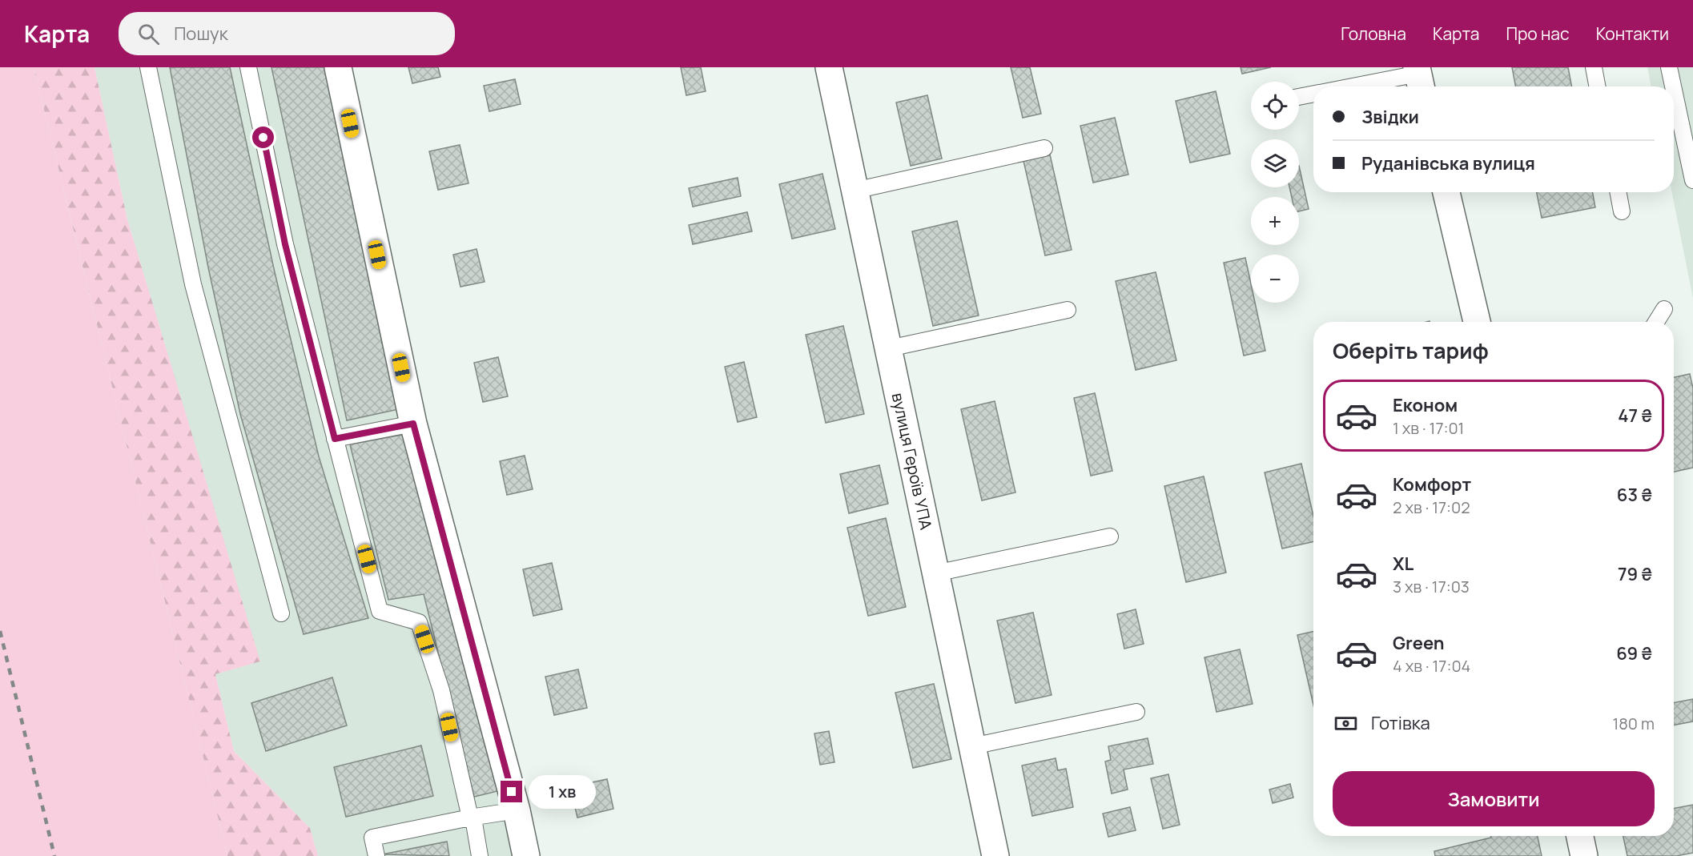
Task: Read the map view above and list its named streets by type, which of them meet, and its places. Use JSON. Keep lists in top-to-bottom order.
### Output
{
  "streets": {
    "street": ["вулиця Героїв УПА"]
  },
  "page": {
    "header": "Карта",
    "search": "Пошук",
    "nav": [
      "Головна",
      "Карта",
      "Про нас",
      "Контакти"
    ],
    "map_buttons": ["+", "−"],
    "banner": ["Звідки", "Руданівська вулиця"],
    "heading": "Оберіть тариф",
    "list": [
      {
        "name": "Економ",
        "note": "1 хв · 17:01",
        "value": "47 ₴"
      },
      {
        "name": "Комфорт",
        "note": "2 хв · 17:02",
        "value": "63 ₴"
      },
      {
        "name": "XL",
        "note": "3 хв · 17:03",
        "value": "79 ₴"
      },
      {
        "name": "Green",
        "note": "4 хв · 17:04",
        "value": "69 ₴"
      }
    ],
    "pay": ["Готівка", "180 m"],
    "buttons": "Замовити",
    "bubble": "1 хв"
  }
}
